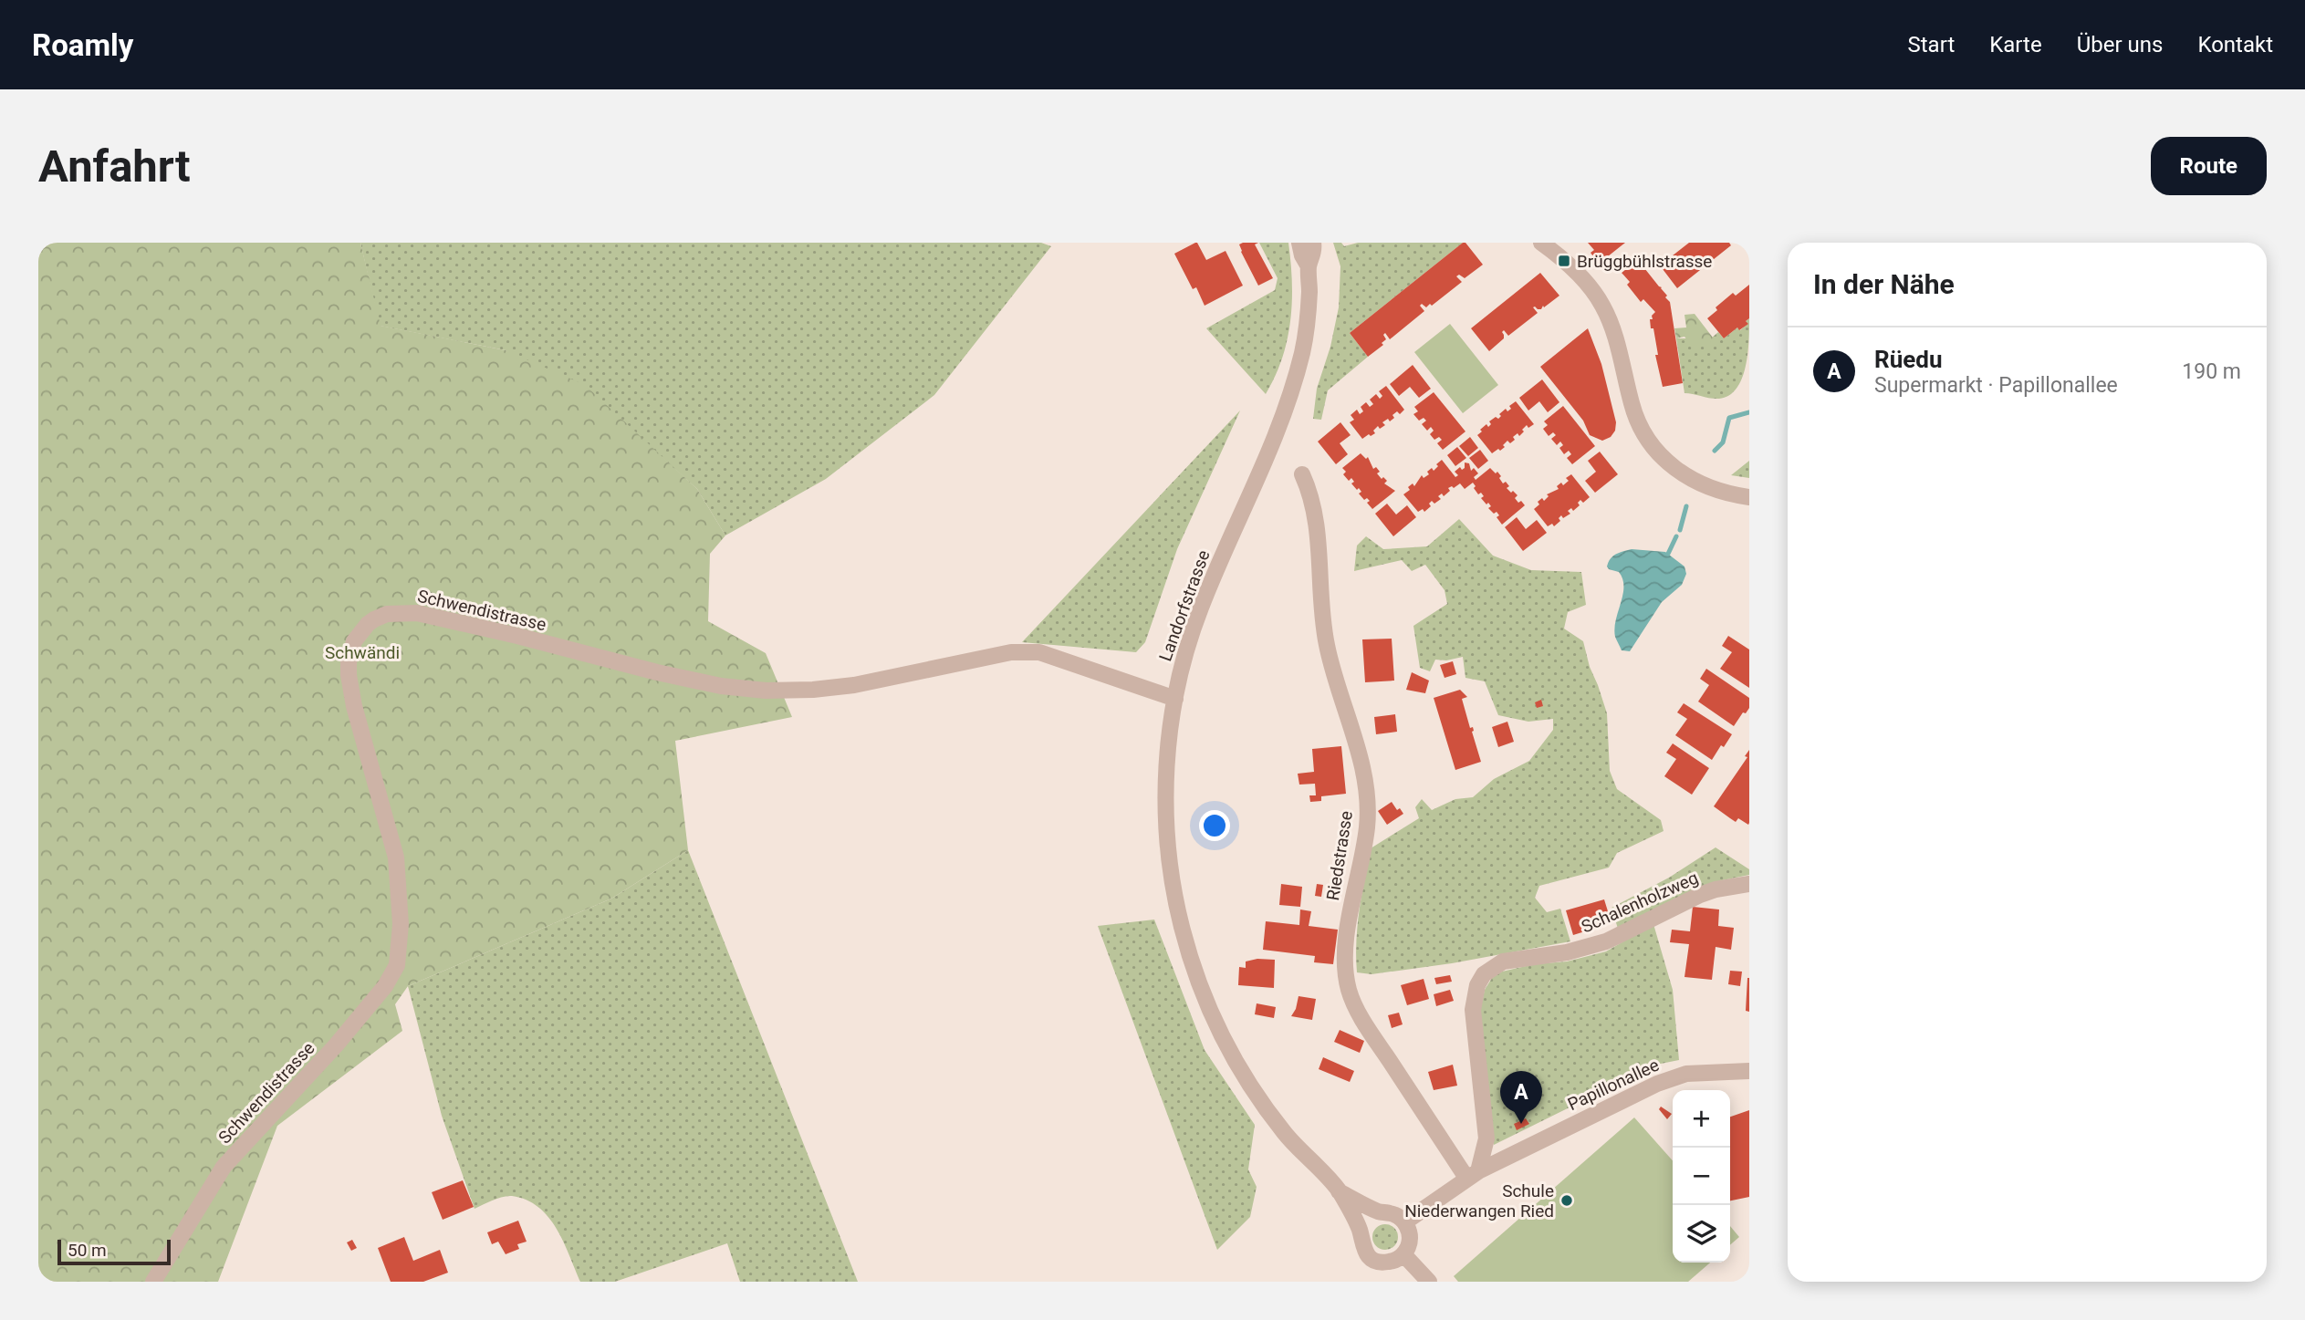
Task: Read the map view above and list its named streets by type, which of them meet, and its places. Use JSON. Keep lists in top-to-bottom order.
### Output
{
  "streets": {
    "street": [
      "Landorfstrasse",
      "Schwendistrasse",
      "Riedstrasse",
      "Schalenholzweg",
      "Papillonallee"
    ]
  },
  "crossings": [
    ["Landorfstrasse", "Schwendistrasse"],
    ["Landorfstrasse", "Papillonallee"],
    ["Riedstrasse", "Schalenholzweg"],
    ["Riedstrasse", "Papillonallee"],
    ["Schalenholzweg", "Papillonallee"]
  ],
  "parks": ["Schwändi"],
  "places": {
    "transit": ["Brüggbühlstrasse"],
    "other": ["Schule Niederwangen Ried"]
  },
  "scale_bar": "50 m",
  "page": {
    "header": "Roamly",
    "nav": [
      "Start",
      "Karte",
      "Über uns",
      "Kontakt"
    ],
    "buttons": "Route",
    "title": "Anfahrt",
    "heading": "In der Nähe",
    "list": [
      {
        "mark": "A",
        "name": "Rüedu",
        "note": "Supermarkt · Papillonallee",
        "value": "190 m"
      }
    ],
    "pins": "A",
    "map_buttons": ["+", "−"],
    "scale": "50 m"
  }
}
